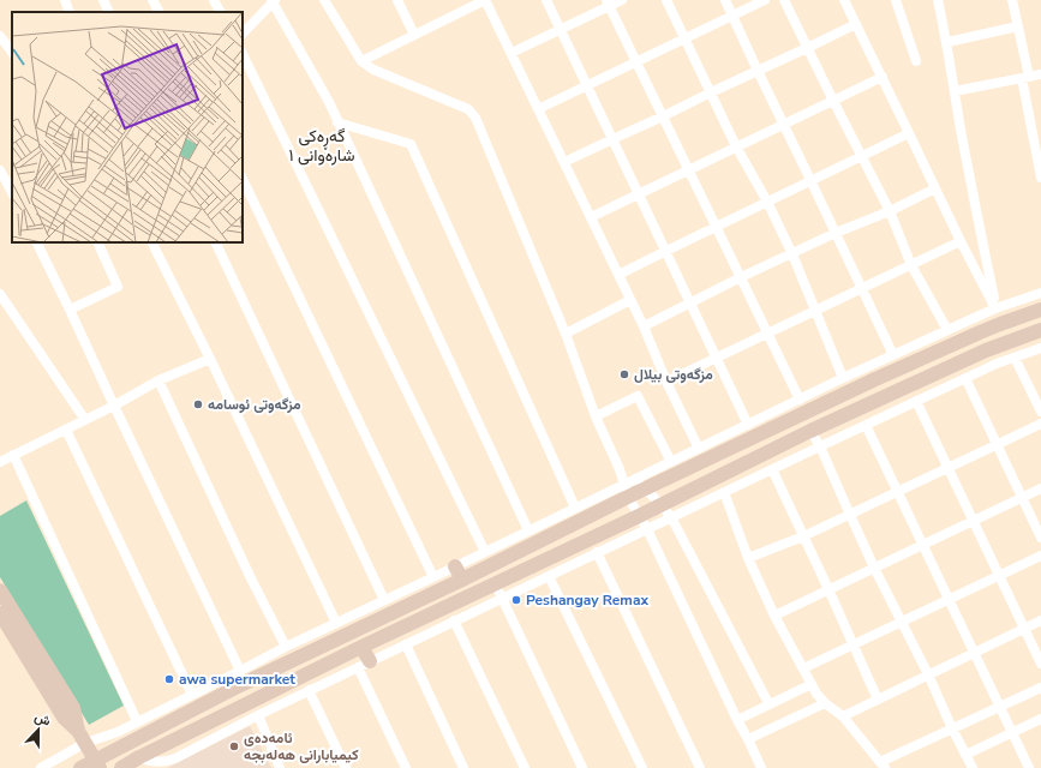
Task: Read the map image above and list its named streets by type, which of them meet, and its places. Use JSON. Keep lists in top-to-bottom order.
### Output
{
  "districts": ["گەڕەکی شارەوانی ١"],
  "places": [
    "مزگەوتی بیلال",
    "مزگەوتی ئوسامە",
    "Peshangay Remax",
    "awa supermarket",
    "ئامەدەی کیمیابارانی هەلەبجە"
  ],
  "north": "top"
}
